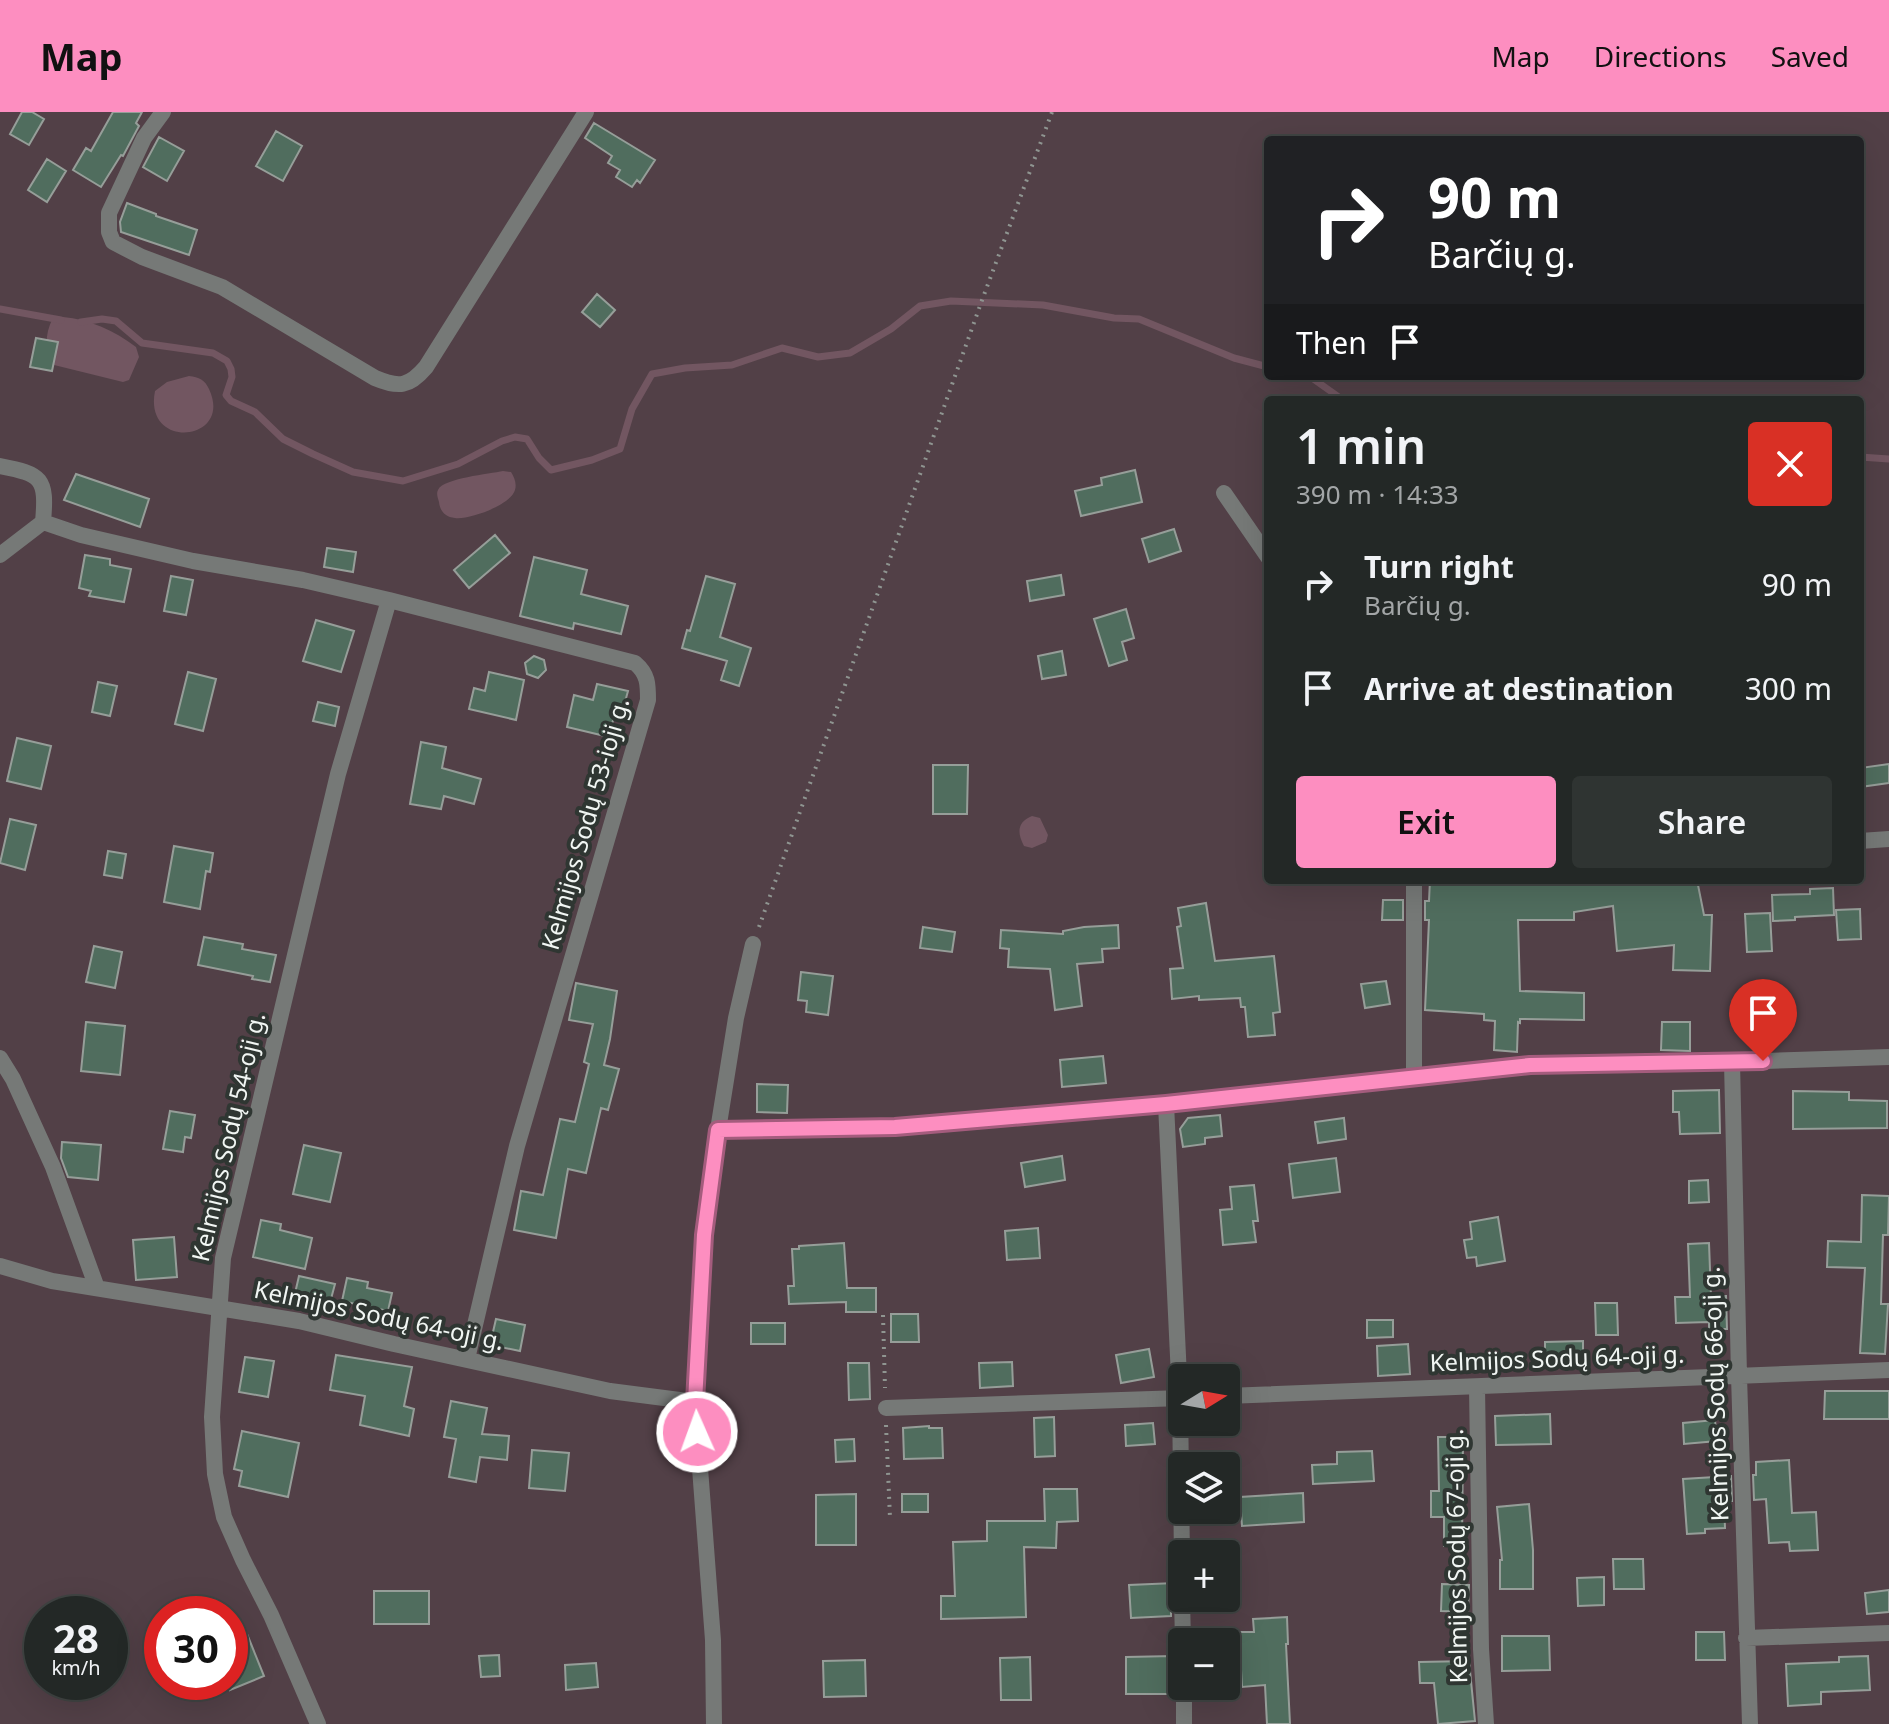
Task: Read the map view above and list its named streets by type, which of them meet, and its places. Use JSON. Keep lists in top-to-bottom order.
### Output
{
  "streets": {
    "street": [
      "Kelmijos Sodų 53-ioji g.",
      "Kelmijos Sodų 54-oji g.",
      "Kelmijos Sodų 64-oji g.",
      "Kelmijos Sodų 66-oji g.",
      "Kelmijos Sodų 67-oji g."
    ]
  },
  "crossings": [
    ["Kelmijos Sodų 53-ioji g.", "Kelmijos Sodų 54-oji g."],
    ["Kelmijos Sodų 53-ioji g.", "Kelmijos Sodų 64-oji g."],
    ["Kelmijos Sodų 54-oji g.", "Kelmijos Sodų 64-oji g."],
    ["Kelmijos Sodų 64-oji g.", "Kelmijos Sodų 66-oji g."],
    ["Kelmijos Sodų 64-oji g.", "Kelmijos Sodų 67-oji g."]
  ],
  "north": "right",
  "page": {
    "header": "Map",
    "nav": ["Map", "Directions", "Saved"],
    "turn": ["90 m", "Barčių g."],
    "then": "Then",
    "heading": ["1 min", "390 m · 14:33"],
    "list": [
      {
        "name": "Turn right",
        "note": "Barčių g.",
        "value": "90 m"
      },
      {
        "name": "Arrive at destination",
        "value": "300 m"
      }
    ],
    "buttons": ["Exit", "Share"],
    "map_buttons": ["+", "−"],
    "speed": "28 km/h",
    "limit": "30"
  }
}
